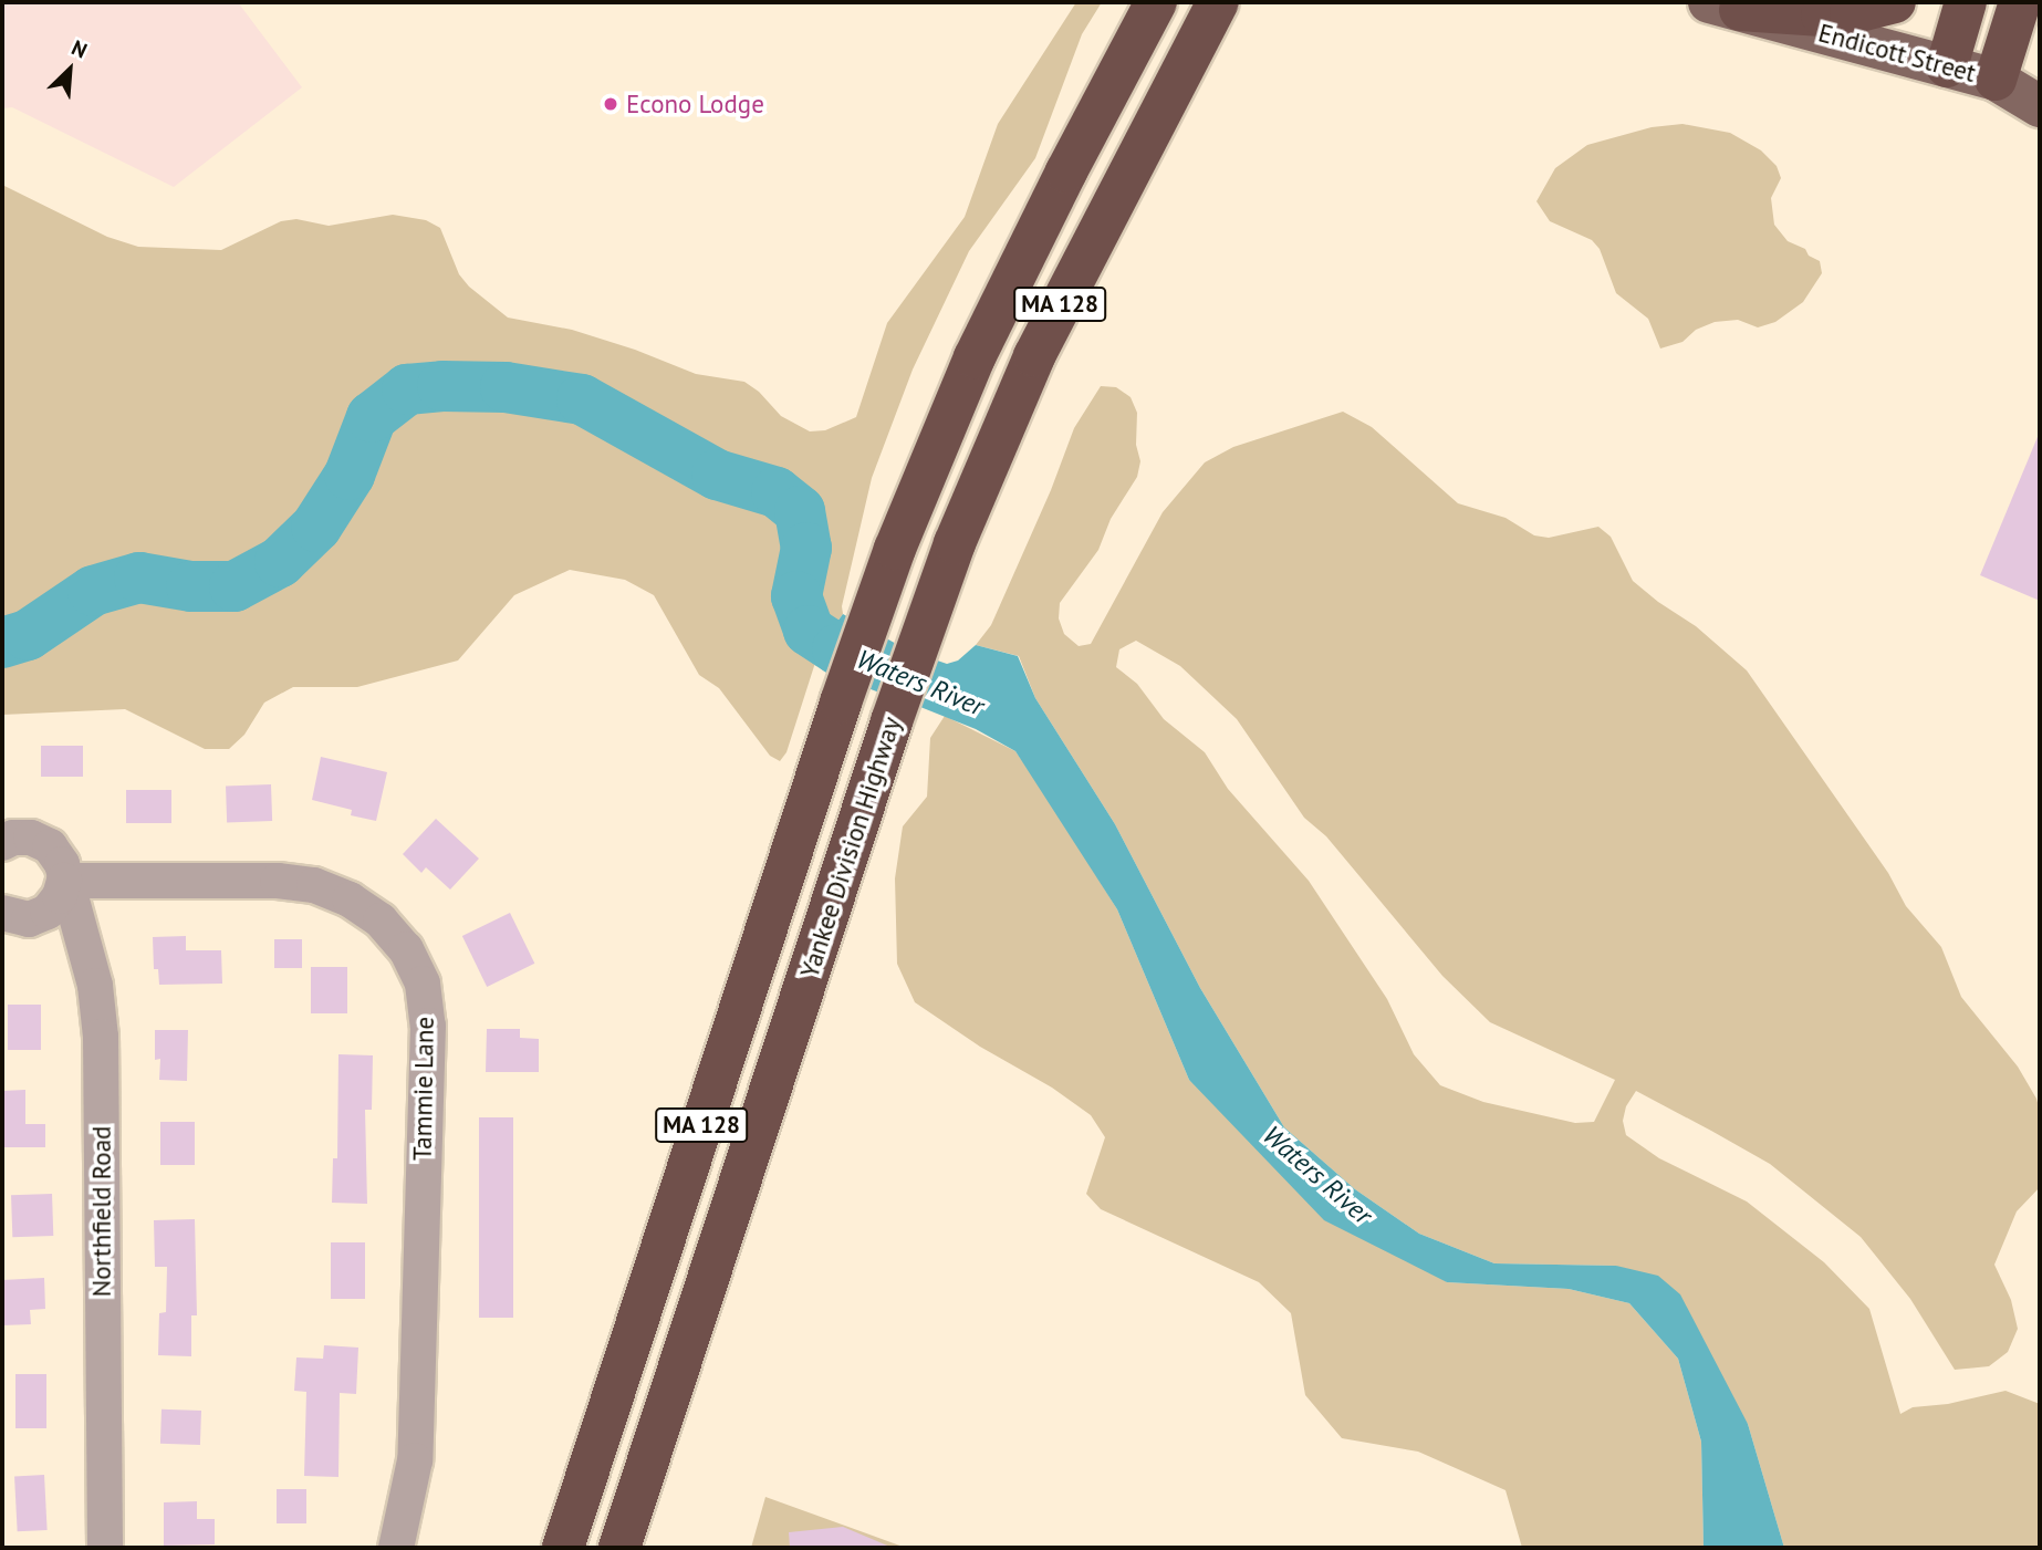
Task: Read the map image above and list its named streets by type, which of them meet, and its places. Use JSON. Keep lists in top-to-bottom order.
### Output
{
  "streets": {
    "highway": ["MA 128", "Yankee Division Highway"],
    "main road": ["Endicott Street"],
    "street": ["Tammie Lane", "Northfield Road"]
  },
  "crossings": [
    ["Tammie Lane", "Northfield Road"]
  ],
  "water": ["Waters River"],
  "places": ["Econo Lodge"],
  "north": "top right"
}
